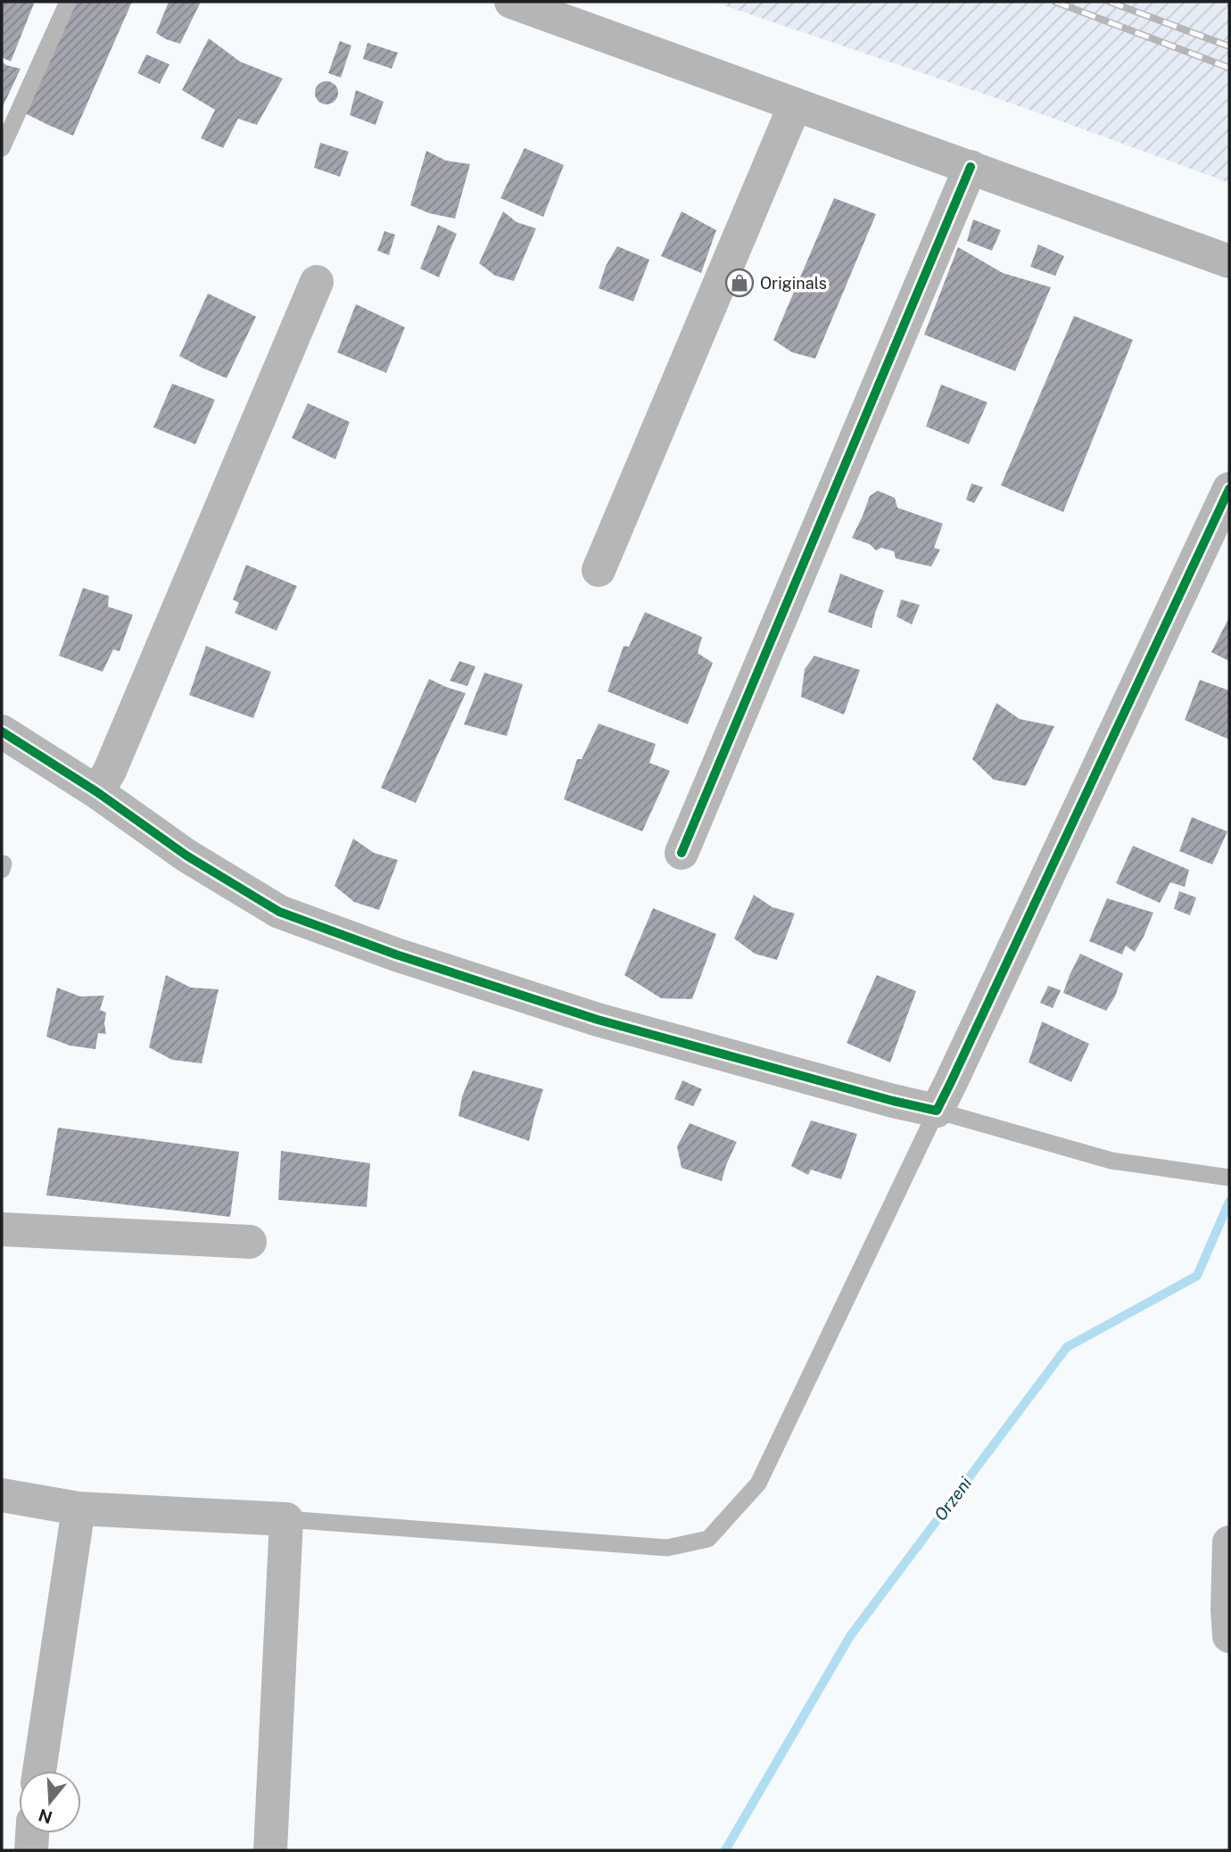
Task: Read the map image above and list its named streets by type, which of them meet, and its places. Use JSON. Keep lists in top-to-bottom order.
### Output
{
  "water": ["Orzeni"],
  "places": {
    "shop": ["Originals"]
  },
  "north": "bottom"
}
